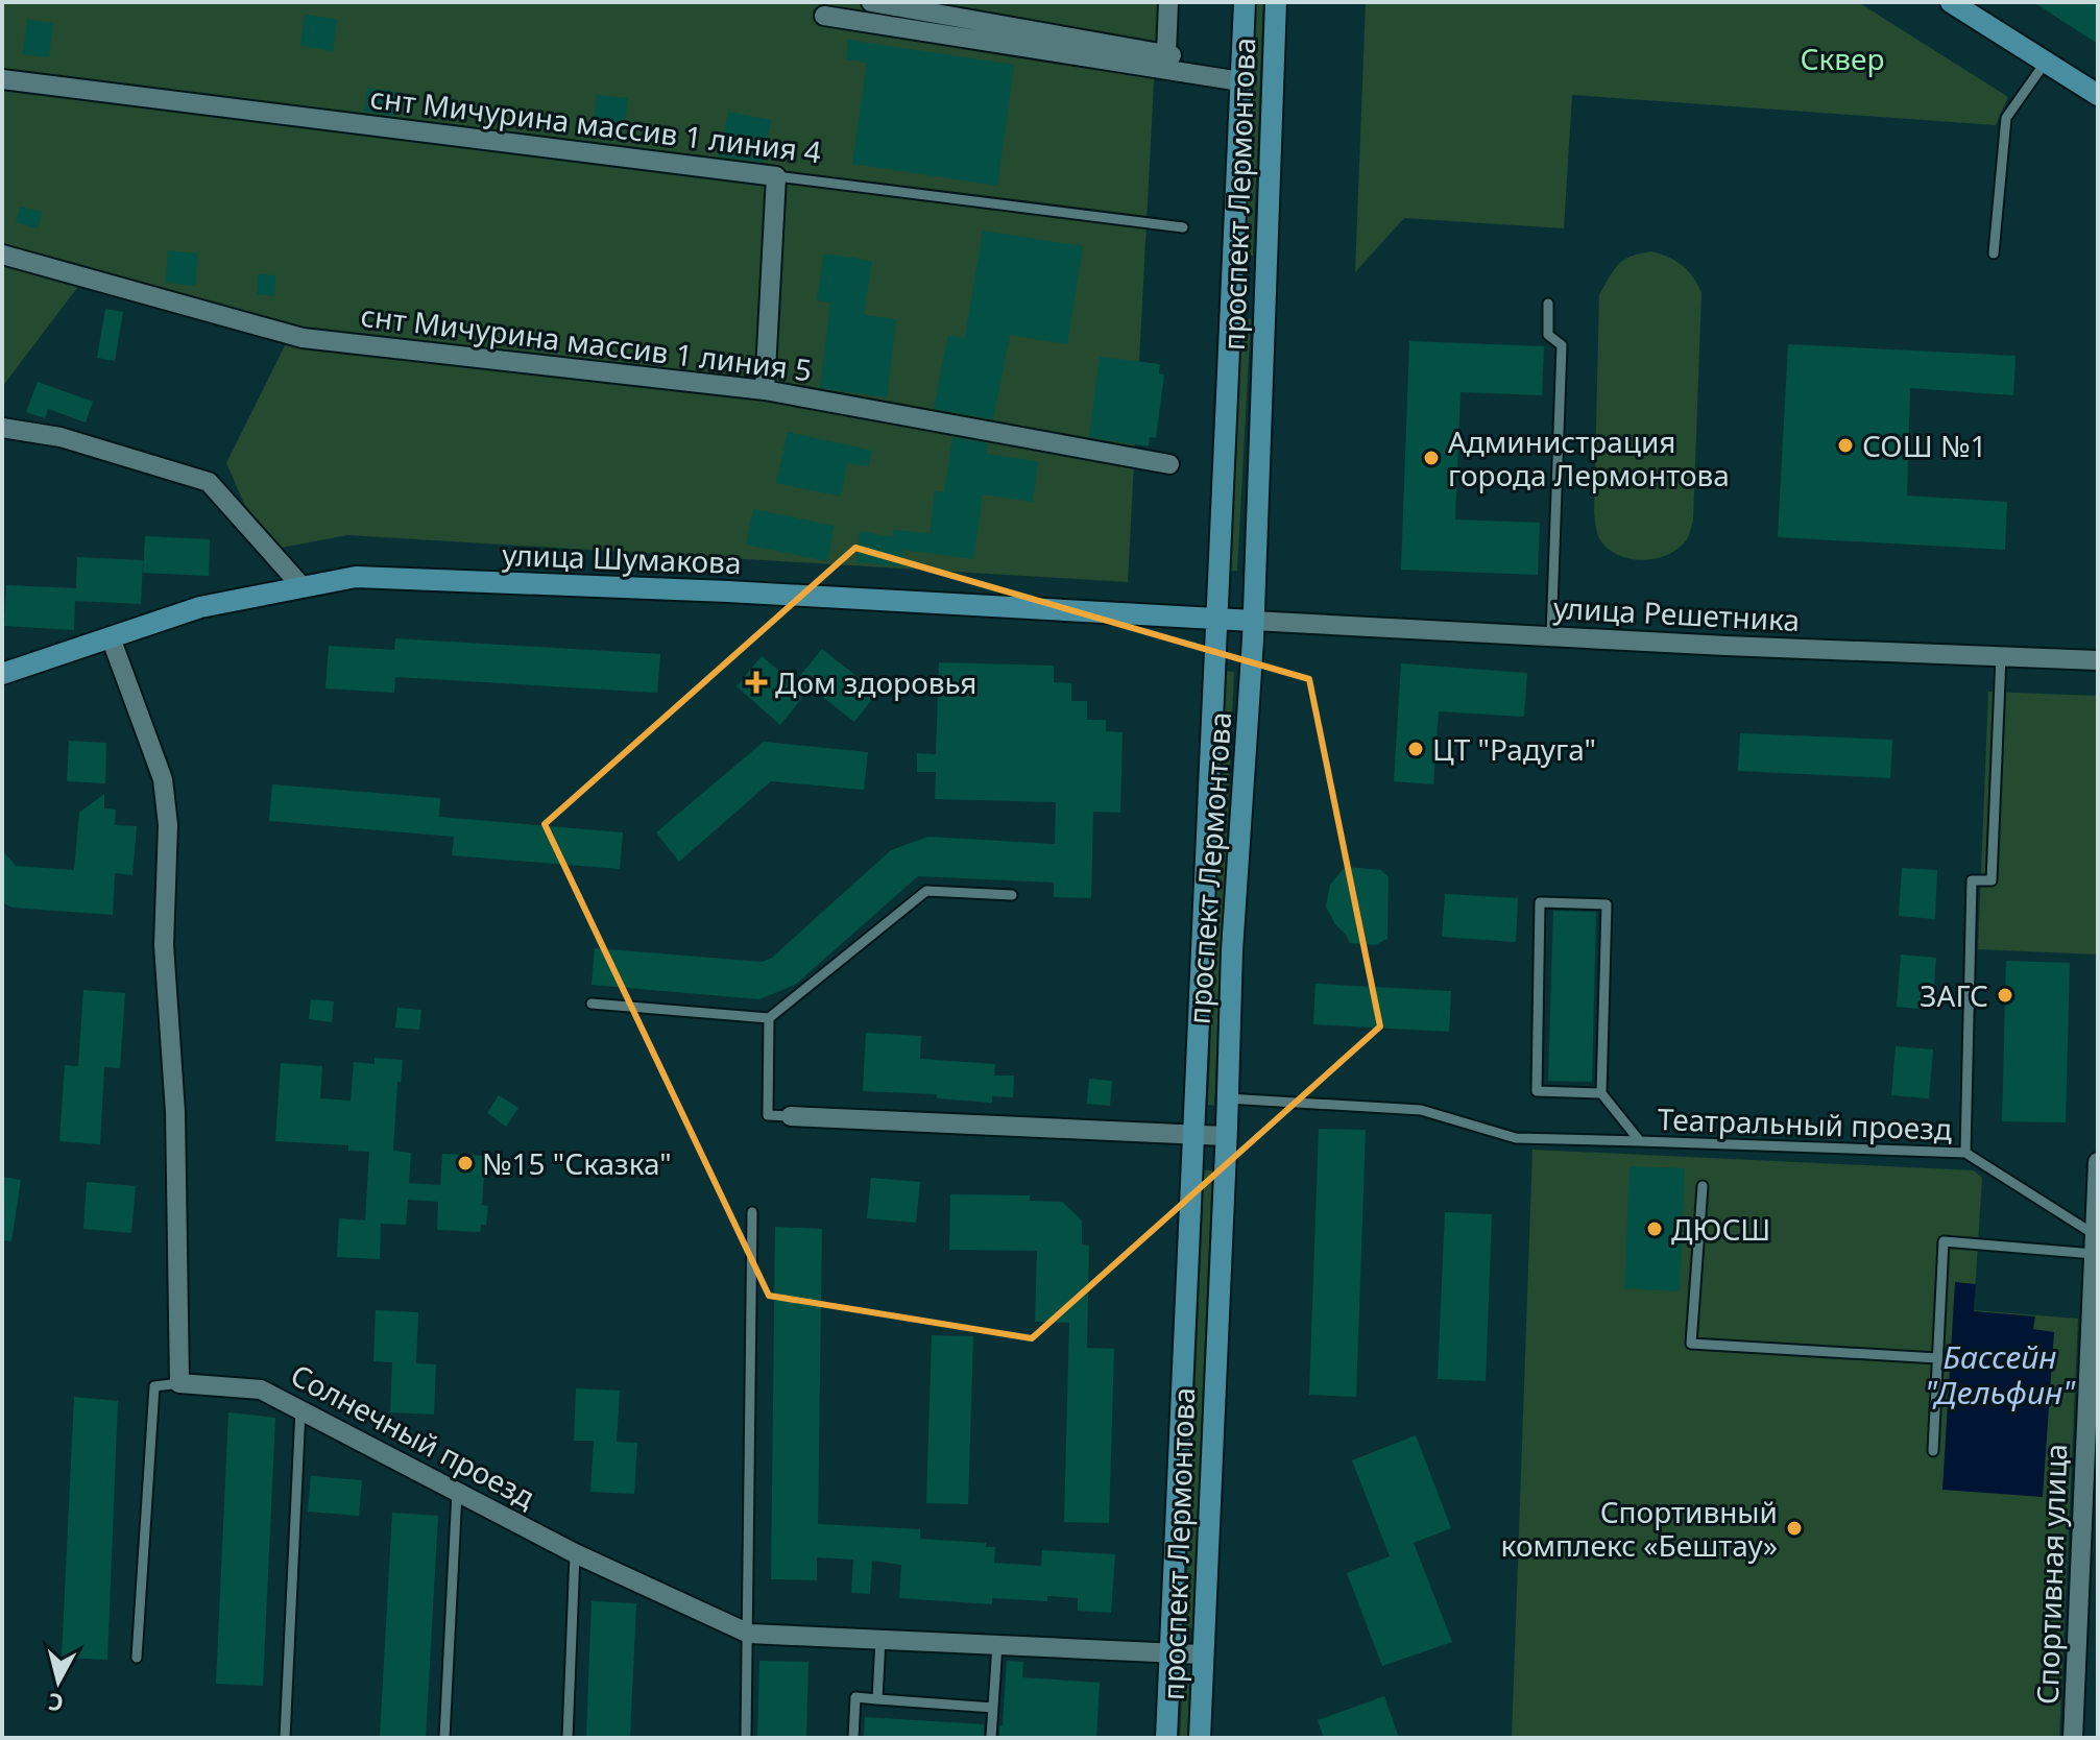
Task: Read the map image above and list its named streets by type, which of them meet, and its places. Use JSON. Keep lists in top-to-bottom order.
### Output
{
  "streets": {
    "street": [
      "снт Мичурина массив 1 линия 4",
      "проспект Лермонтова",
      "снт Мичурина массив 1 линия 5",
      "улица Шумакова",
      "улица Решетника",
      "Солнечный проезд",
      "Спортивная улица"
    ],
    "lane": ["Театральный проезд"]
  },
  "crossings": [
    ["проспект Лермонтова", "улица Шумакова"],
    ["проспект Лермонтова", "улица Решетника"],
    ["проспект Лермонтова", "Солнечный проезд"],
    ["улица Шумакова", "улица Решетника"],
    ["улица Решетника", "Театральный проезд"]
  ],
  "water": ["Бассейн \"Дельфин\""],
  "parks": ["Сквер"],
  "places": {
    "other": [
      "СОШ №1",
      "Администрация города Лермонтова",
      "ЦТ \"Радуга\"",
      "ЗАГС",
      "№15 \"Сказка\"",
      "ДЮСШ",
      "Спортивный комплекс «Бештау»"
    ],
    "health": ["Дом здоровья"]
  },
  "north": "bottom"
}
